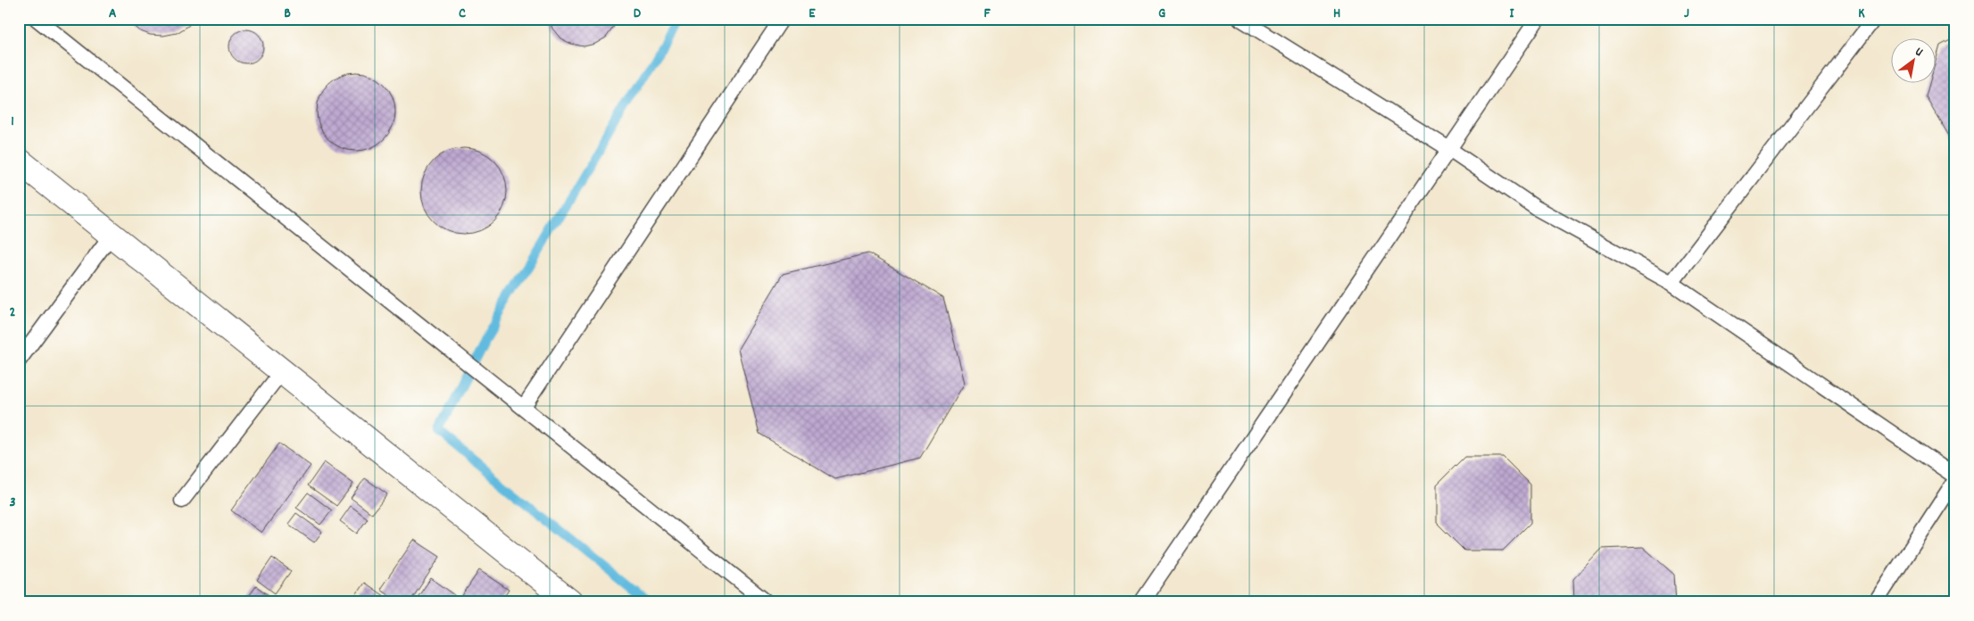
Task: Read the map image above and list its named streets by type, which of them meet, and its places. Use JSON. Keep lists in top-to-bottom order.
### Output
{
  "north": "top right",
  "grid": {
    "columns": [
      "A",
      "B",
      "C",
      "D",
      "E",
      "F",
      "G",
      "H",
      "I",
      "J",
      "K"
    ],
    "rows": ["1", "2", "3"]
  }
}
